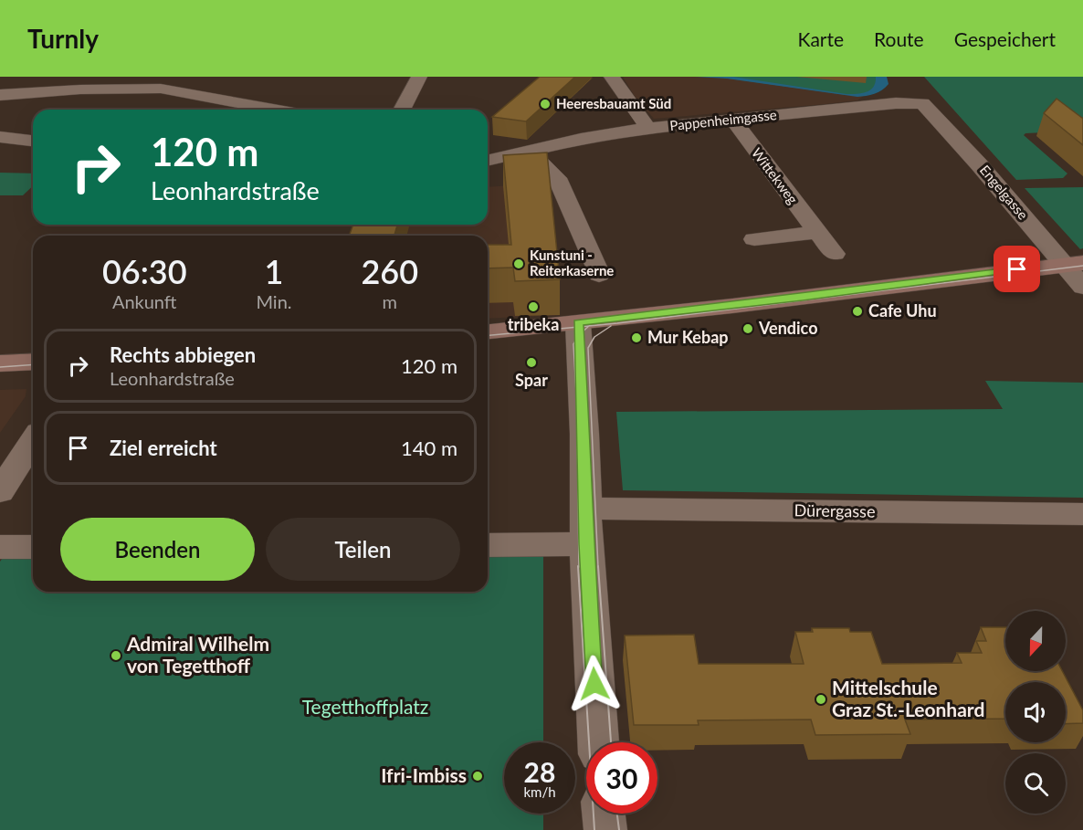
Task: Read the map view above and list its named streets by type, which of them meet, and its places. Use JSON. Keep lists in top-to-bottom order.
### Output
{
  "streets": {
    "street": [
      "Pappenheimgasse",
      "Wittekweg",
      "Engelgasse",
      "Dürergasse"
    ]
  },
  "crossings": [
    ["Pappenheimgasse", "Wittekweg"],
    ["Pappenheimgasse", "Engelgasse"]
  ],
  "parks": ["Tegetthoffplatz"],
  "places": [
    "Heeresbauamt Süd",
    "Kunstuni - Reiterkaserne",
    "tribeka",
    "Cafe Uhu",
    "Vendico",
    "Mur Kebap",
    "Spar",
    "Admiral Wilhelm von Tegetthoff",
    "Mittelschule Graz St.-Leonhard",
    "Ifri-Imbiss"
  ],
  "north": "bottom",
  "page": {
    "header": "Turnly",
    "nav": ["Karte", "Route", "Gespeichert"],
    "turn": ["120 m", "Leonhardstraße"],
    "eta": [
      "06:30",
      "Ankunft",
      "1",
      "Min.",
      "260",
      "m"
    ],
    "list": [
      {
        "name": "Rechts abbiegen",
        "note": "Leonhardstraße",
        "value": "120 m"
      },
      {
        "name": "Ziel erreicht",
        "value": "140 m"
      }
    ],
    "buttons": ["Beenden", "Teilen"],
    "speed": "28 km/h",
    "limit": "30"
  }
}
